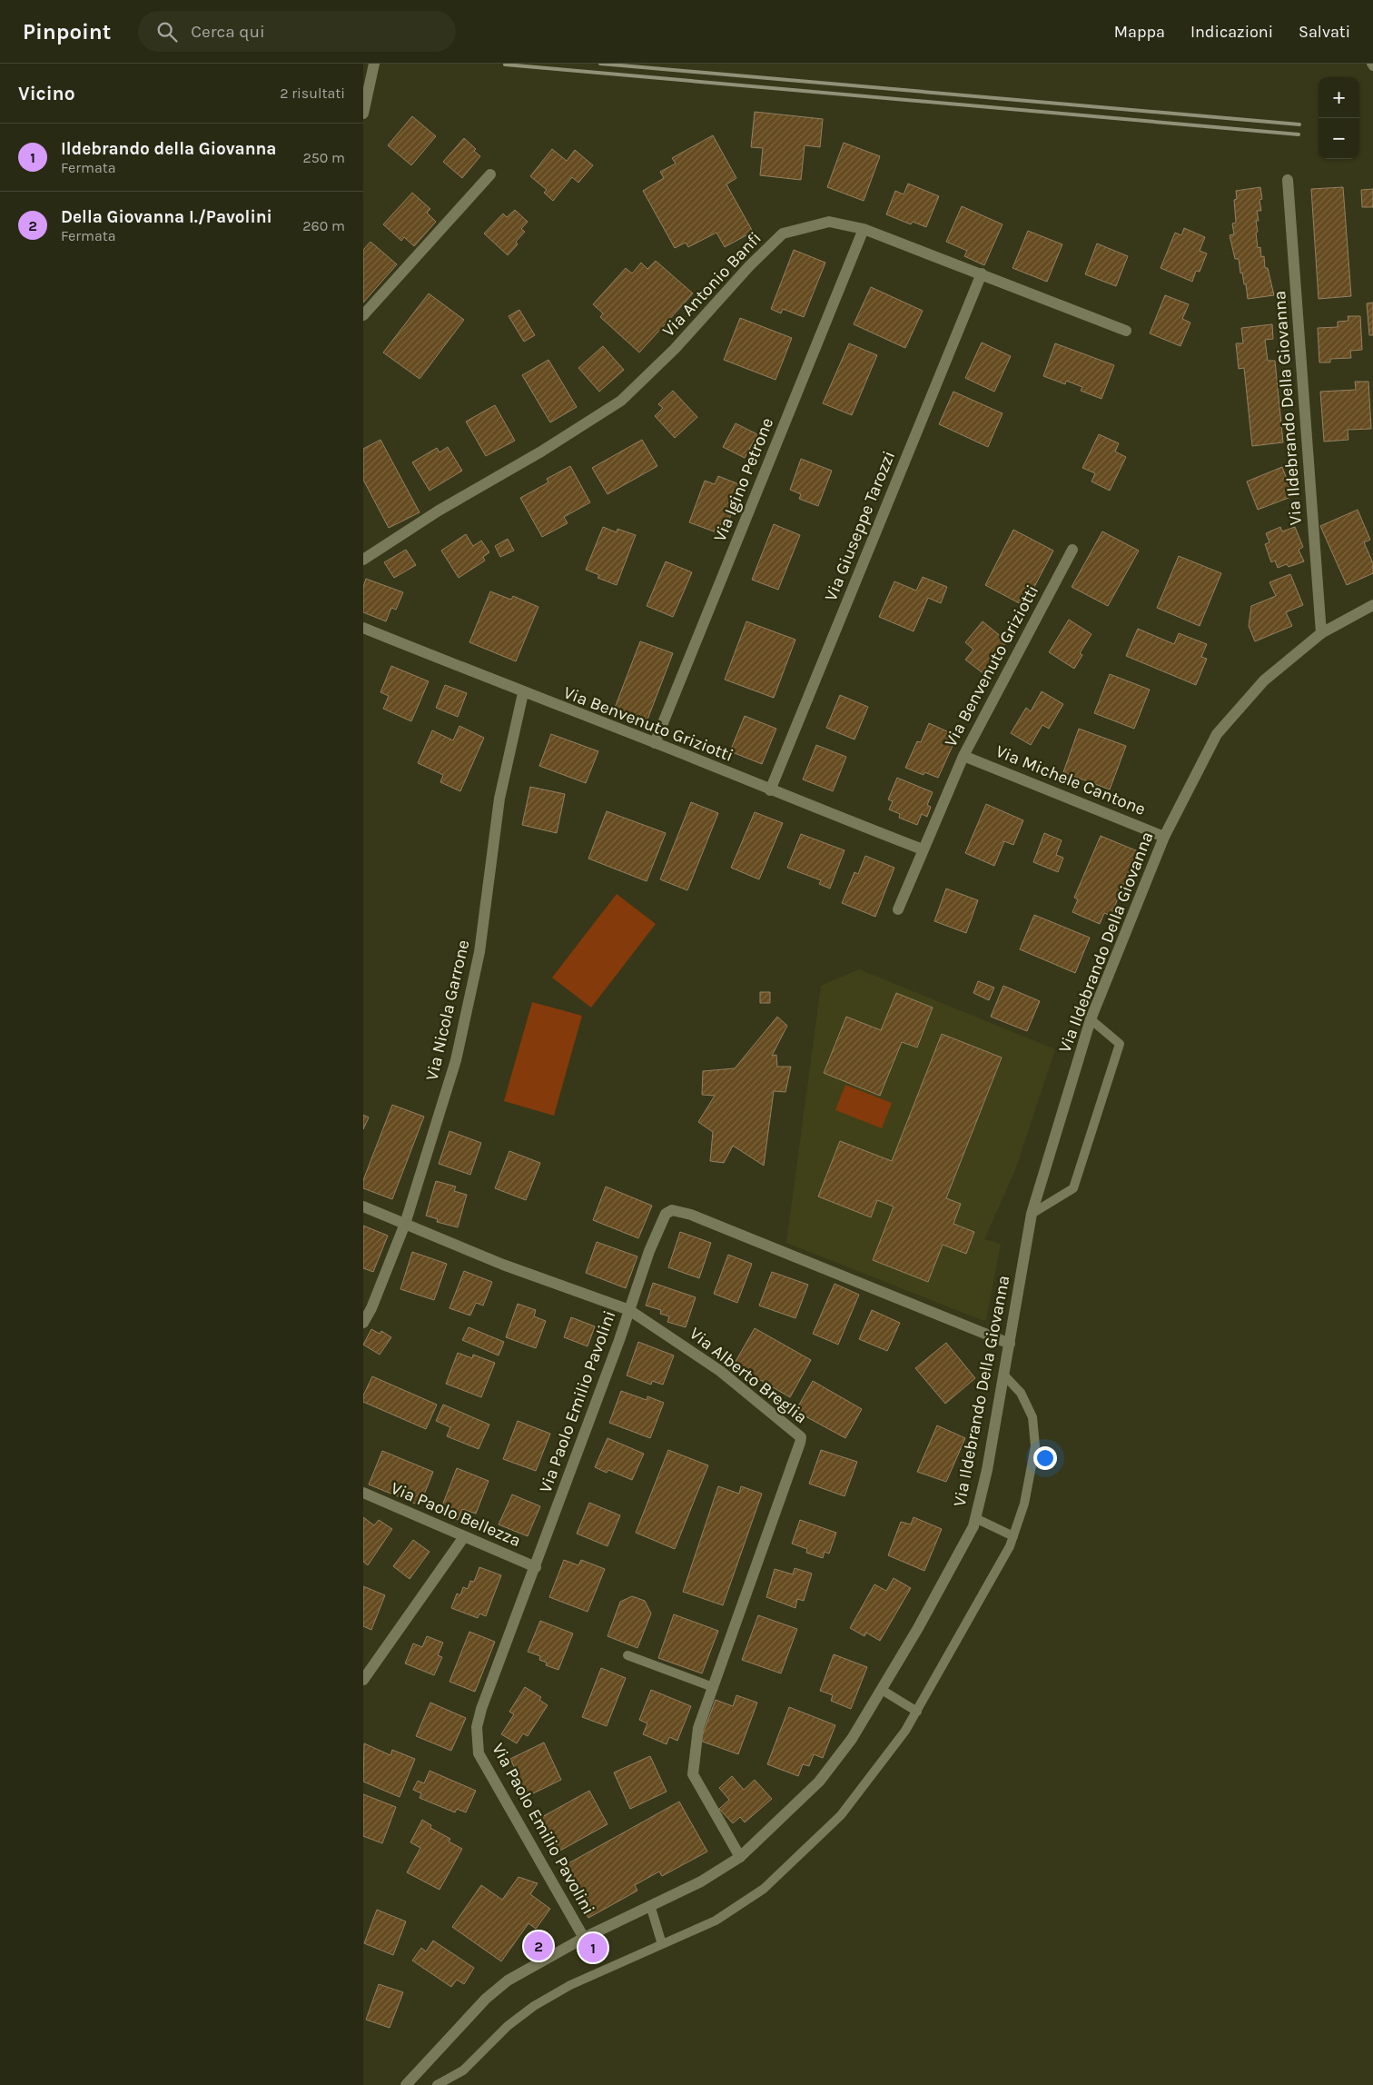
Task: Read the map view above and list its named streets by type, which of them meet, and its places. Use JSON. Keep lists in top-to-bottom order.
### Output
{
  "streets": {
    "street": [
      "Via Antonio Banfi",
      "Via Ildebrando Della Giovanna",
      "Via Igino Petrone",
      "Via Giuseppe Tarozzi",
      "Via Benvenuto Griziotti",
      "Via Michele Cantone",
      "Via Nicola Garrone",
      "Via Alberto Breglia",
      "Via Paolo Emilio Pavolini",
      "Via Paolo Bellezza"
    ]
  },
  "crossings": [
    ["Via Antonio Banfi", "Via Igino Petrone"],
    ["Via Antonio Banfi", "Via Giuseppe Tarozzi"],
    ["Via Ildebrando Della Giovanna", "Via Michele Cantone"],
    ["Via Ildebrando Della Giovanna", "Via Alberto Breglia"],
    ["Via Ildebrando Della Giovanna", "Via Paolo Emilio Pavolini"],
    ["Via Igino Petrone", "Via Benvenuto Griziotti"],
    ["Via Giuseppe Tarozzi", "Via Benvenuto Griziotti"],
    ["Via Benvenuto Griziotti", "Via Michele Cantone"],
    ["Via Benvenuto Griziotti", "Via Nicola Garrone"],
    ["Via Nicola Garrone", "Via Alberto Breglia"],
    ["Via Alberto Breglia", "Via Paolo Emilio Pavolini"],
    ["Via Paolo Emilio Pavolini", "Via Paolo Bellezza"]
  ],
  "page": {
    "header": "Pinpoint",
    "search": "Cerca qui",
    "nav": ["Mappa", "Indicazioni", "Salvati"],
    "heading": ["Vicino", "2 risultati"],
    "map_buttons": ["+", "−"],
    "list": [
      {
        "mark": "1",
        "name": "Ildebrando della Giovanna",
        "note": "Fermata",
        "value": "250 m"
      },
      {
        "mark": "2",
        "name": "Della Giovanna I./Pavolini",
        "note": "Fermata",
        "value": "260 m"
      }
    ],
    "pins": ["2", "1"]
  }
}
